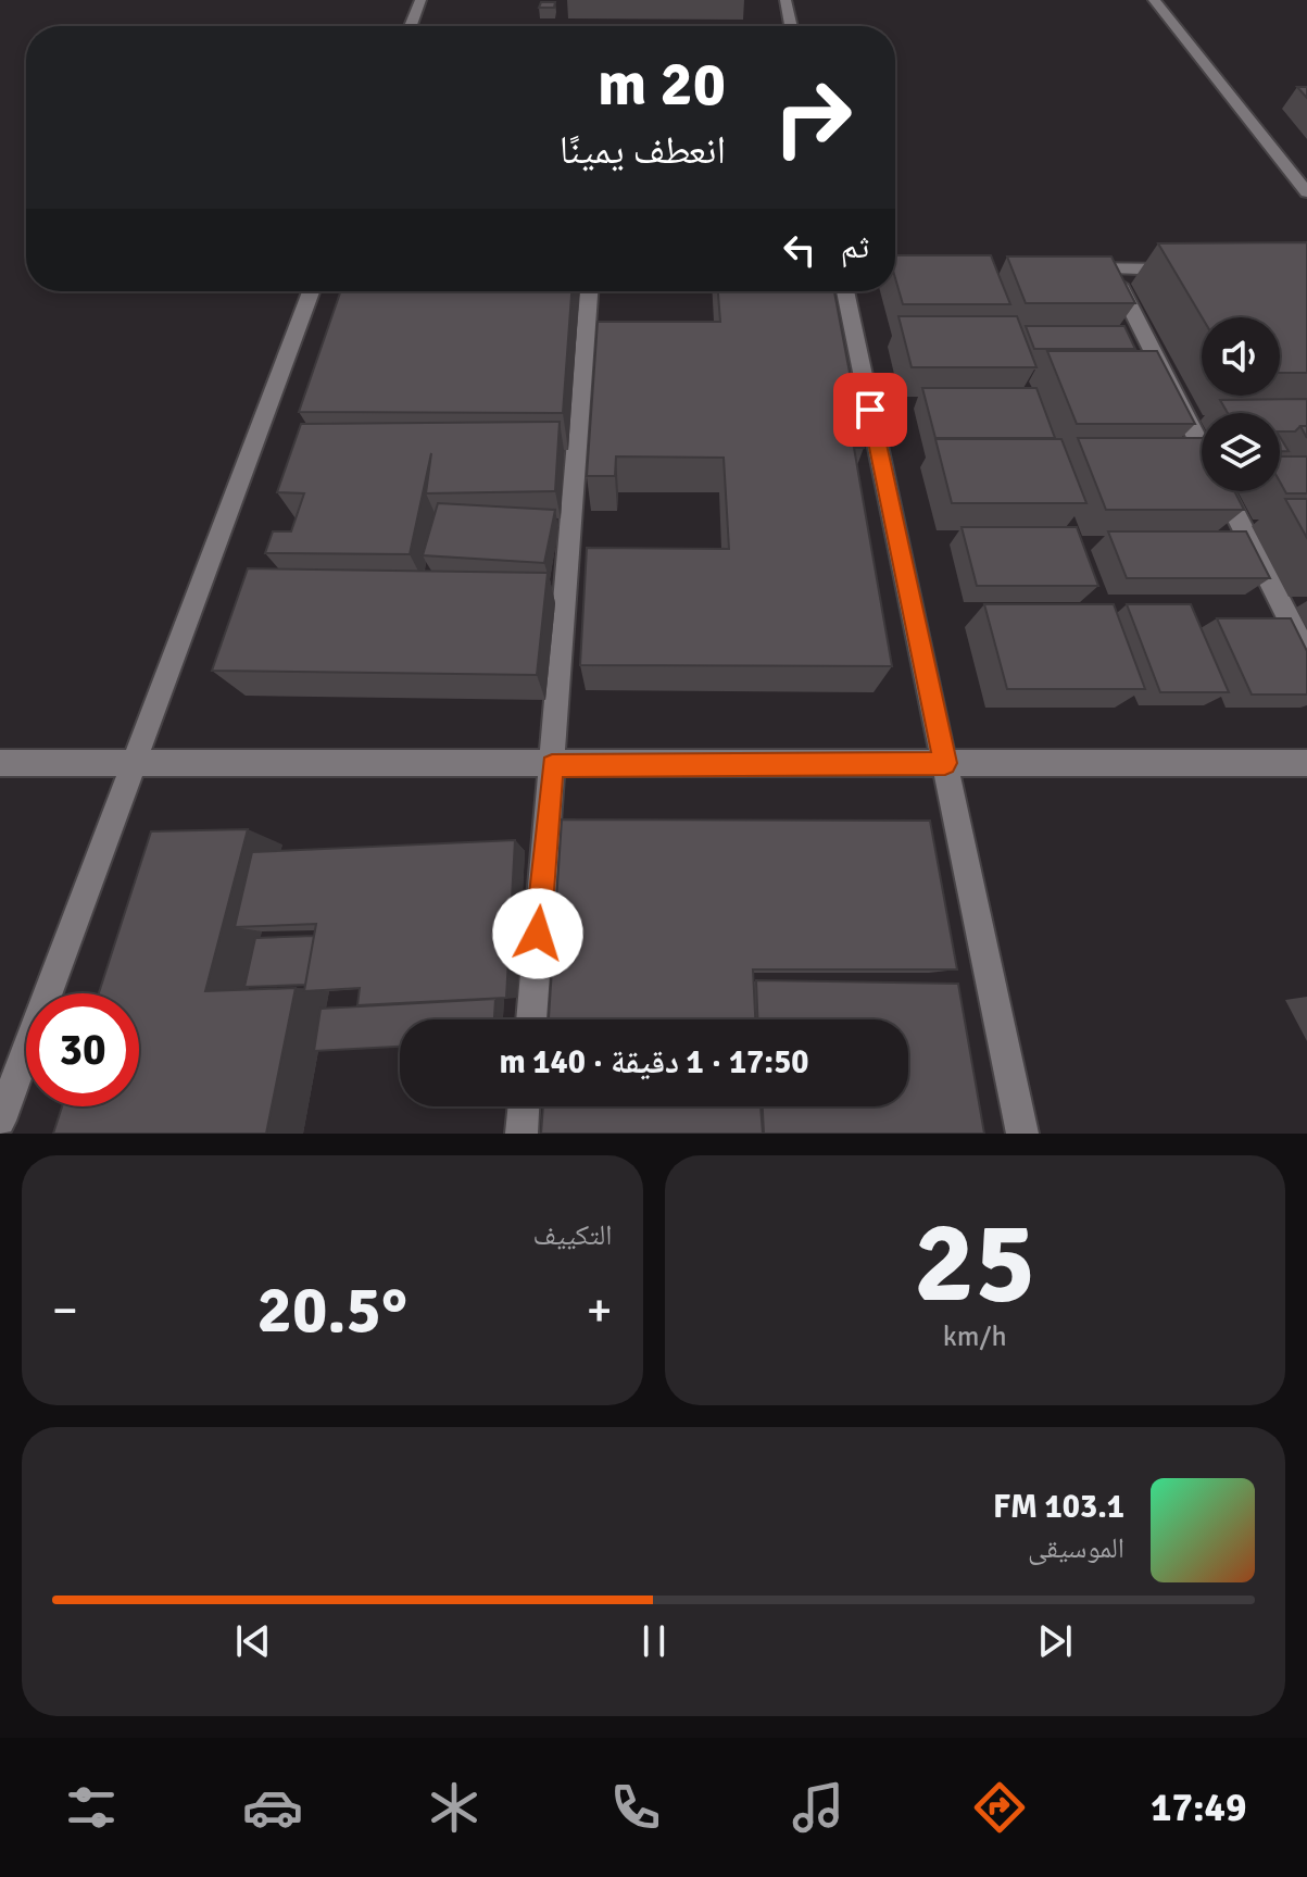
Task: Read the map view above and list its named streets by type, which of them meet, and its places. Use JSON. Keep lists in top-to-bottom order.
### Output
{
  "page": {
    "turn": ["20 m", "انعطف يمينًا"],
    "then": "ثم",
    "limit": "30",
    "trip": "17:50 · 1 دقيقة · 140 m",
    "tile": [
      ["25", "km/h"],
      "التكييف"
    ],
    "heat": ["−", "20.5°", "+"],
    "song": ["103.1 FM", "الموسيقى"],
    "tabs": "17:49"
  }
}
